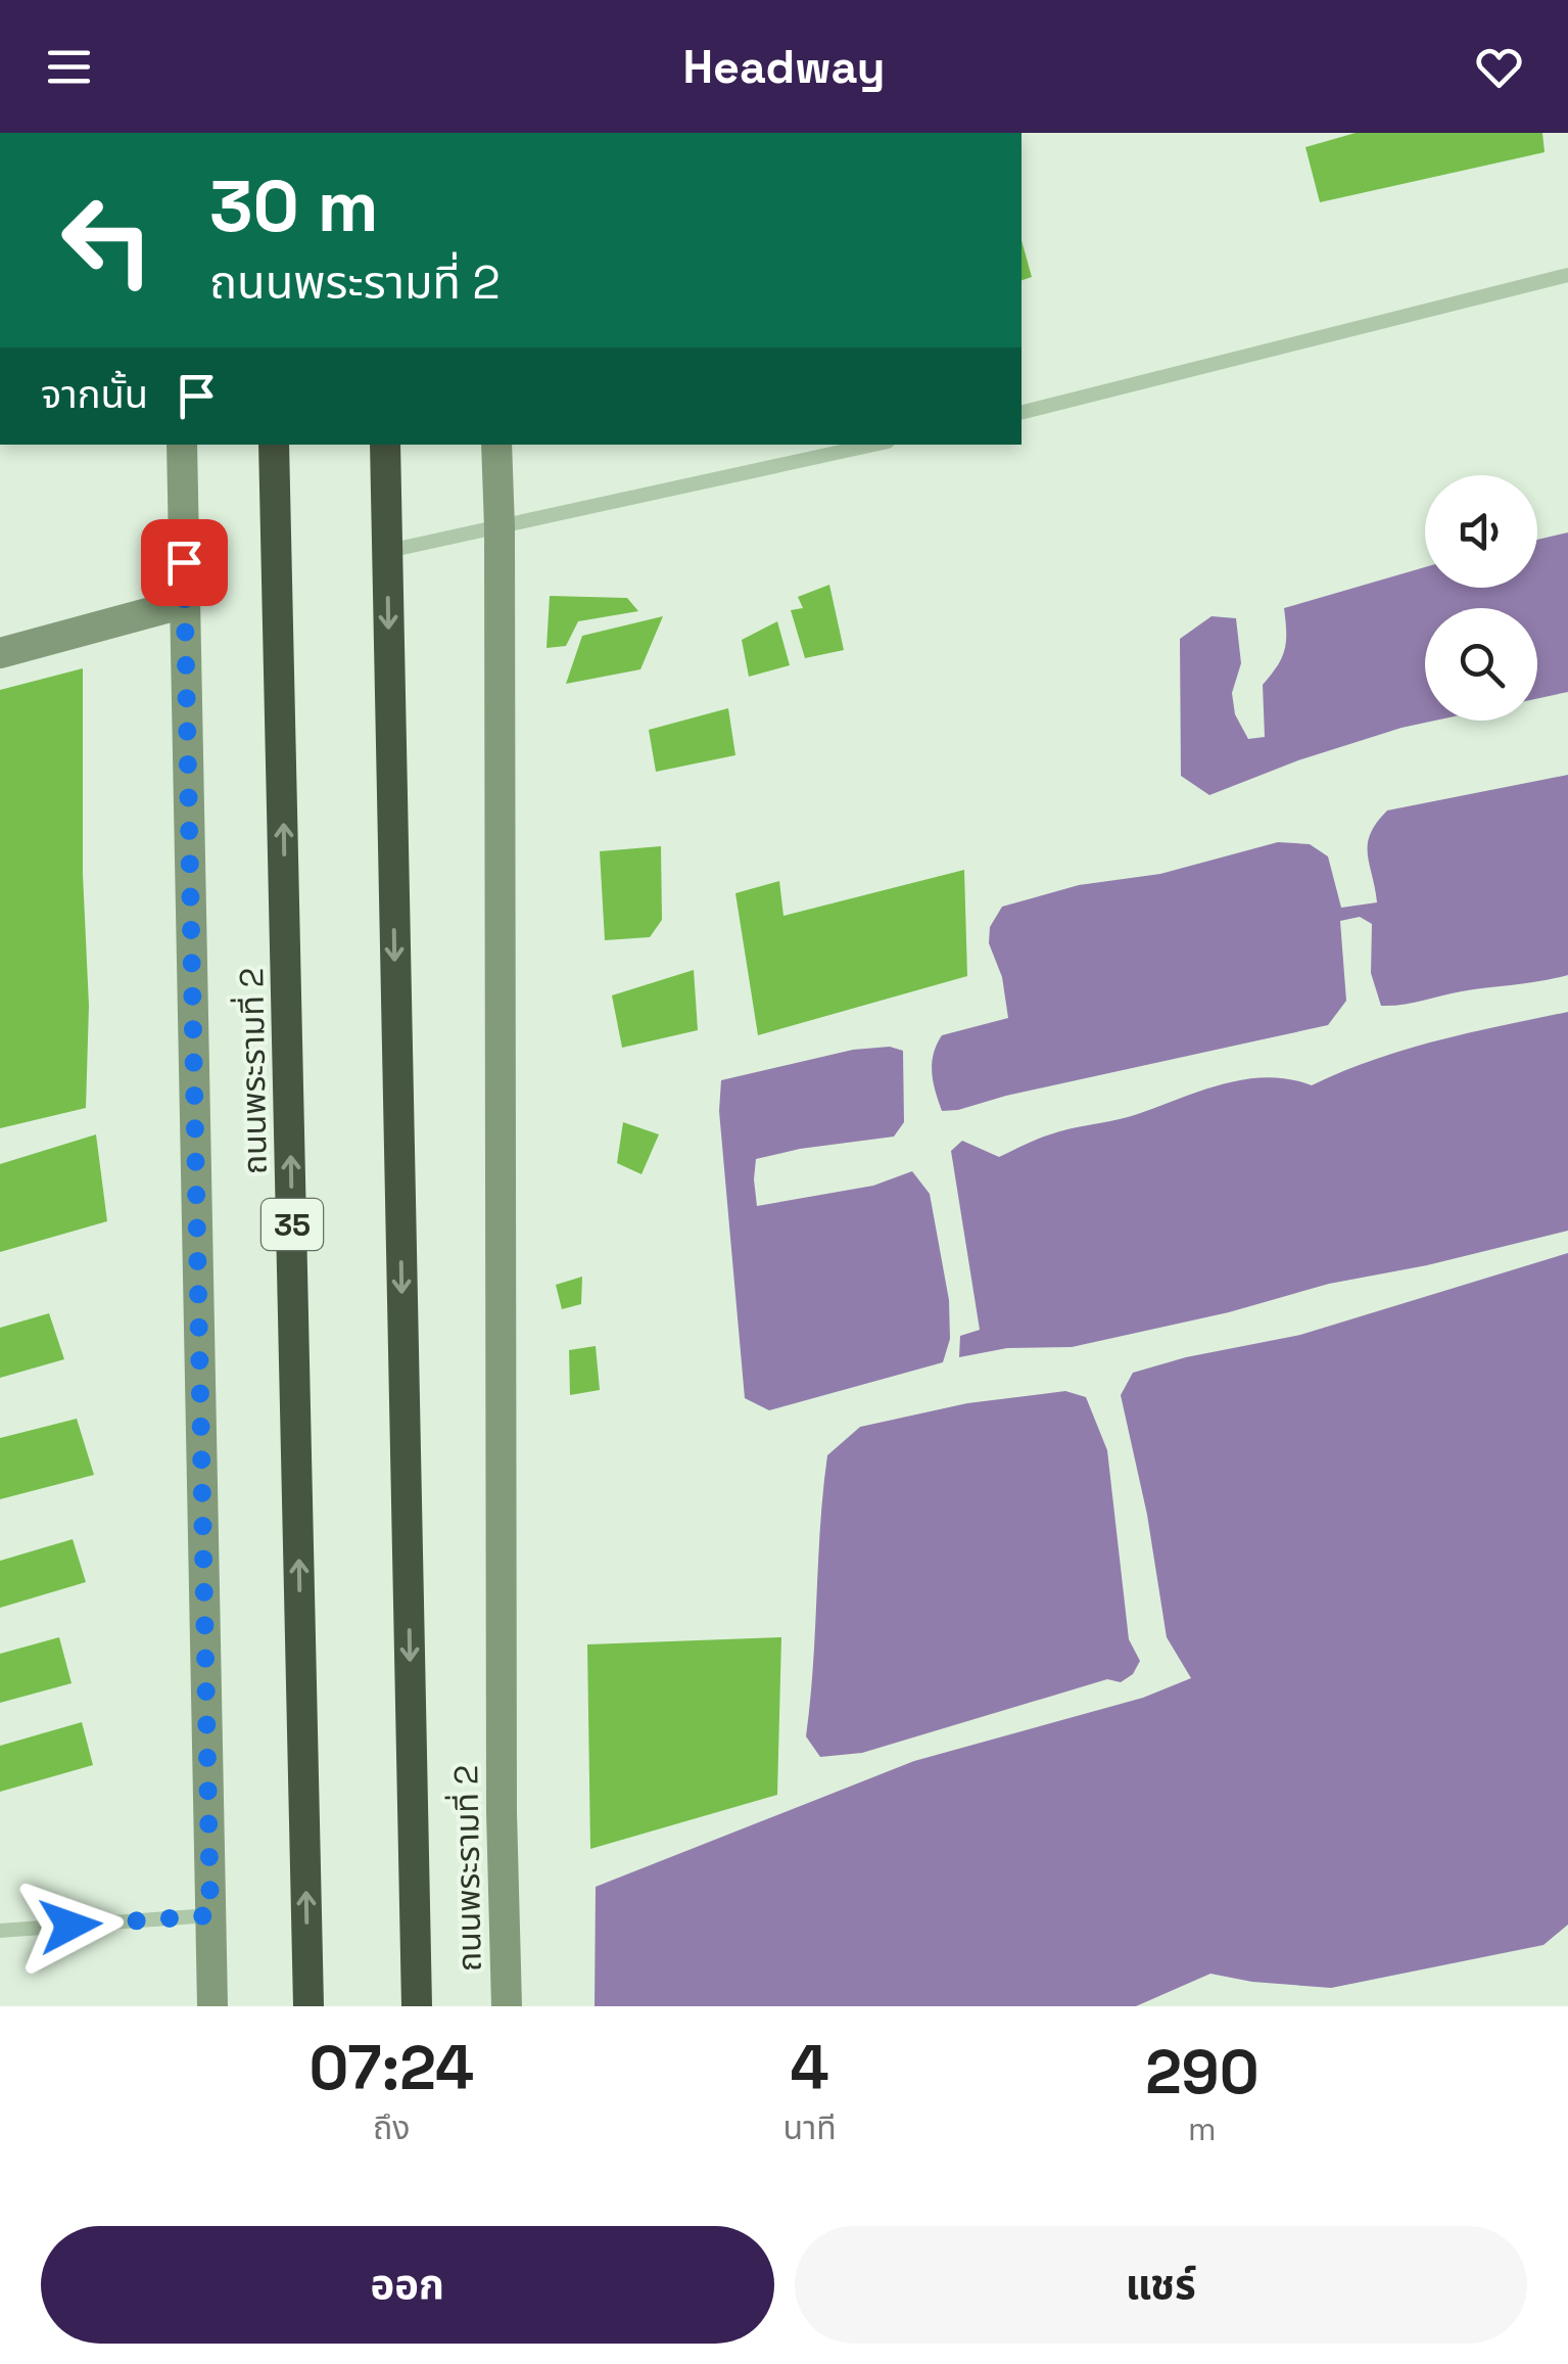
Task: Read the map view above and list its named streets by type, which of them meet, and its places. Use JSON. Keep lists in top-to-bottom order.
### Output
{
  "streets": {
    "highway": ["ถนนพระรามที่ 2", "35"]
  },
  "page": {
    "header": "Headway",
    "turn": ["30 m", "ถนนพระรามที่ 2"],
    "then": "จากนั้น",
    "eta": [
      "07:24",
      "ถึง",
      "4",
      "นาที",
      "290",
      "m"
    ],
    "buttons": ["ออก", "แชร์"]
  }
}
